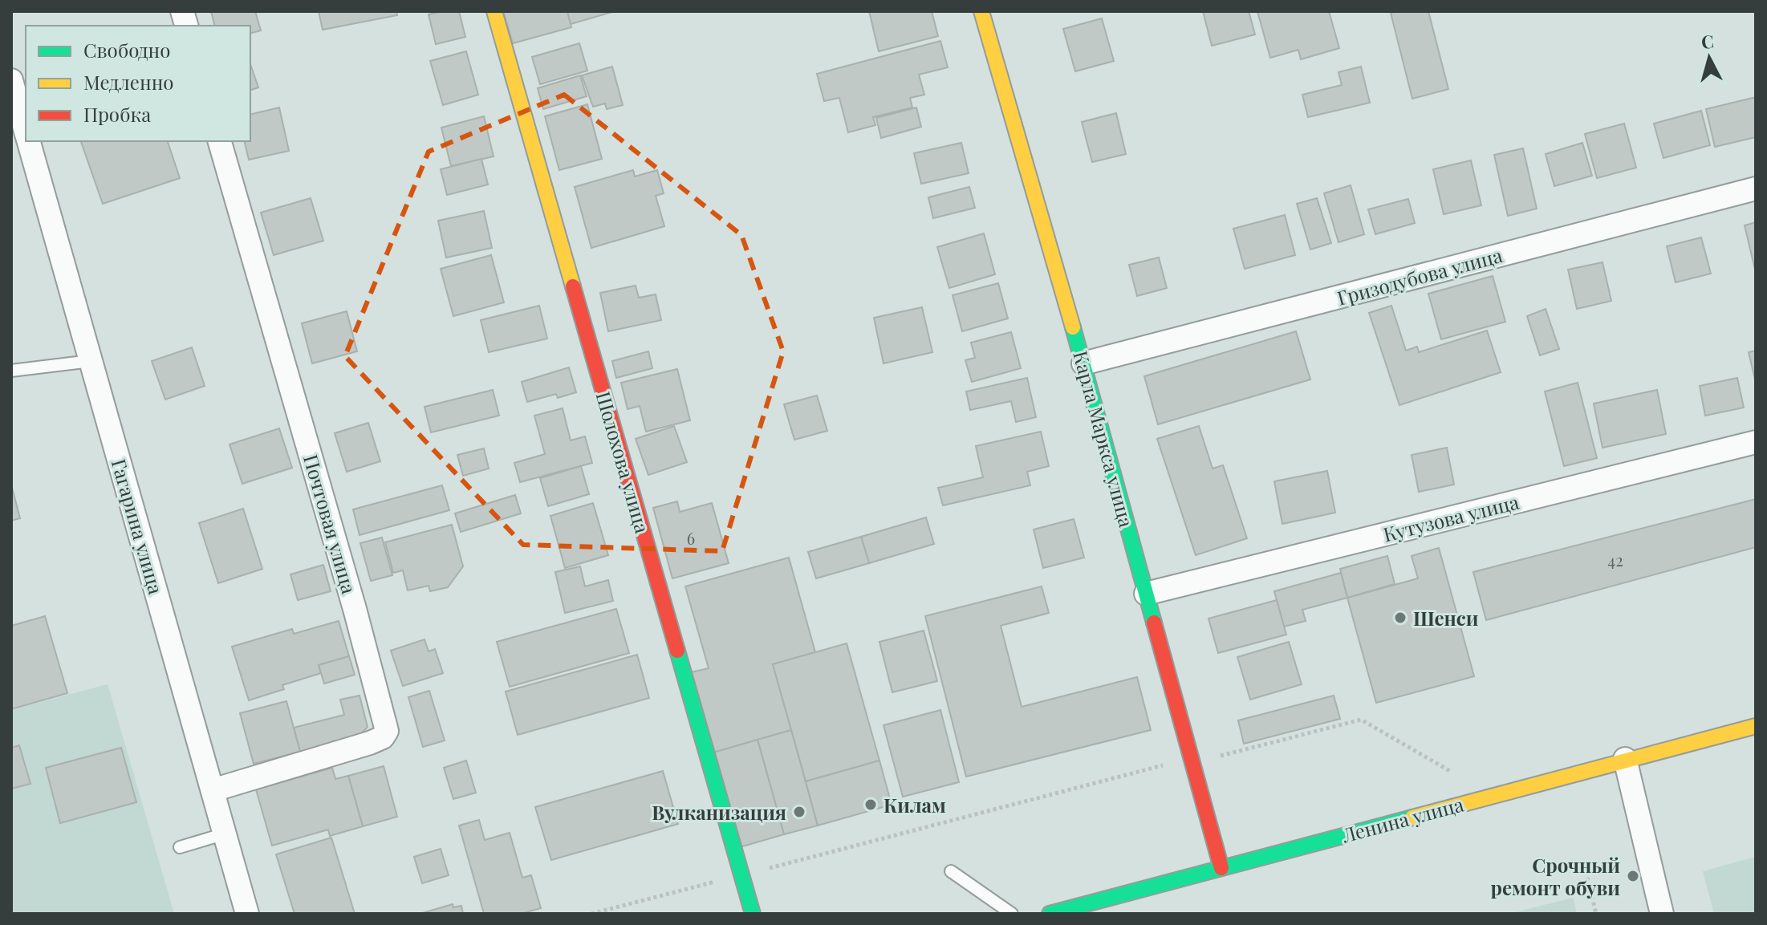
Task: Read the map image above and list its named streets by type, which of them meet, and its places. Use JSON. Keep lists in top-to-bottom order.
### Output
{
  "streets": {
    "street": [
      "Гризодубова улица",
      "Карла Маркса улица",
      "Шолохова улица",
      "Кутузова улица",
      "Почтовая улица",
      "Гагарина улица",
      "Ленина улица"
    ]
  },
  "crossings": [
    ["Гризодубова улица", "Карла Маркса улица"],
    ["Карла Маркса улица", "Кутузова улица"],
    ["Карла Маркса улица", "Ленина улица"],
    ["Почтовая улица", "Гагарина улица"]
  ],
  "places": [
    "Шенси",
    "Килам",
    "Вулканизация",
    "Срочный ремонт обуви"
  ],
  "house_numbers": ["6", "42"],
  "legend": ["Свободно", "Медленно", "Пробка"],
  "north": "top"
}
